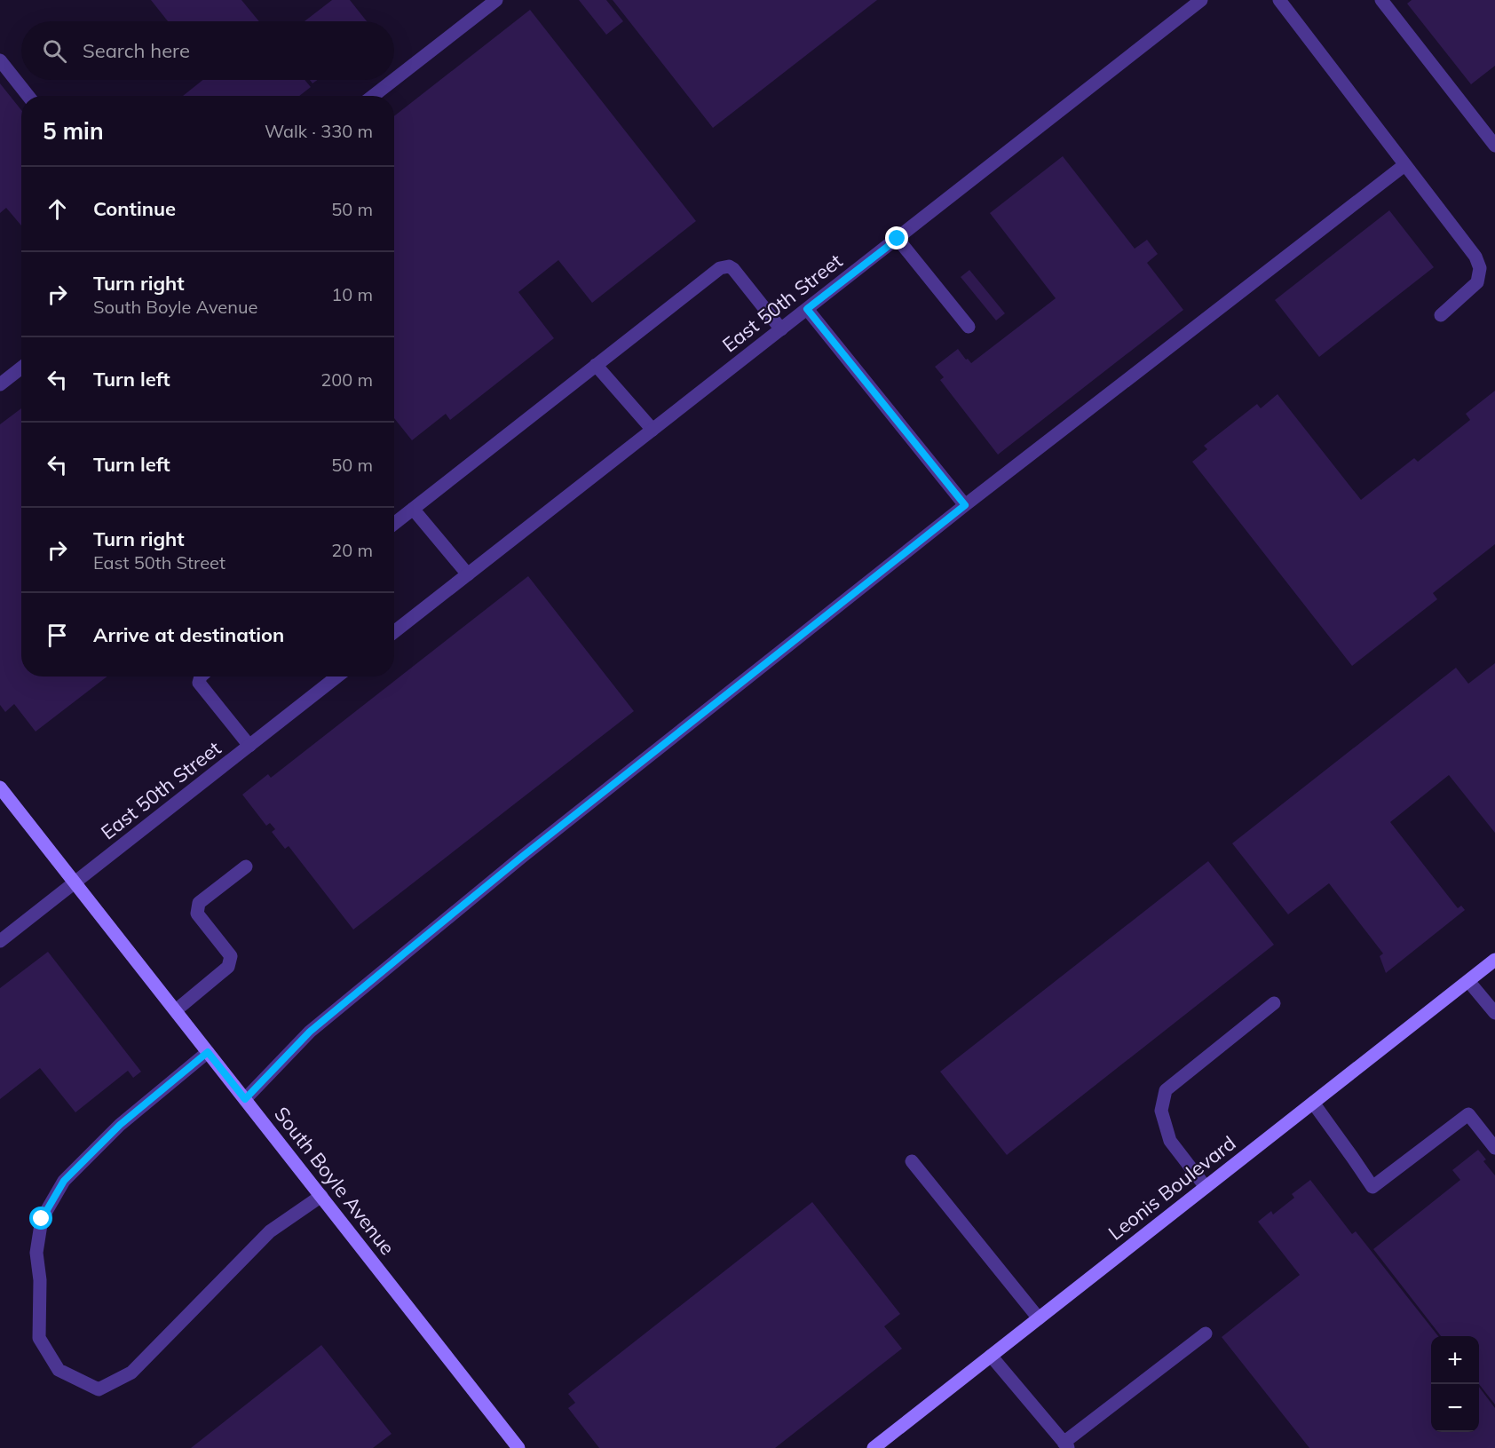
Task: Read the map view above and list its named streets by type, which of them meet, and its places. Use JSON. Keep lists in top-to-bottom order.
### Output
{
  "streets": {
    "main road": ["South Boyle Avenue", "Leonis Boulevard"],
    "street": ["East 50th Street"]
  },
  "crossings": [
    ["East 50th Street", "South Boyle Avenue"]
  ],
  "page": {
    "search": "Search here",
    "heading": ["5 min", "Walk · 330 m"],
    "list": [
      ["Continue", "50 m"],
      ["Turn right", "South Boyle Avenue", "10 m"],
      ["Turn left", "200 m"],
      ["Turn left", "50 m"],
      ["Turn right", "East 50th Street", "20 m"],
      "Arrive at destination"
    ],
    "map_buttons": ["+", "−"]
  }
}
